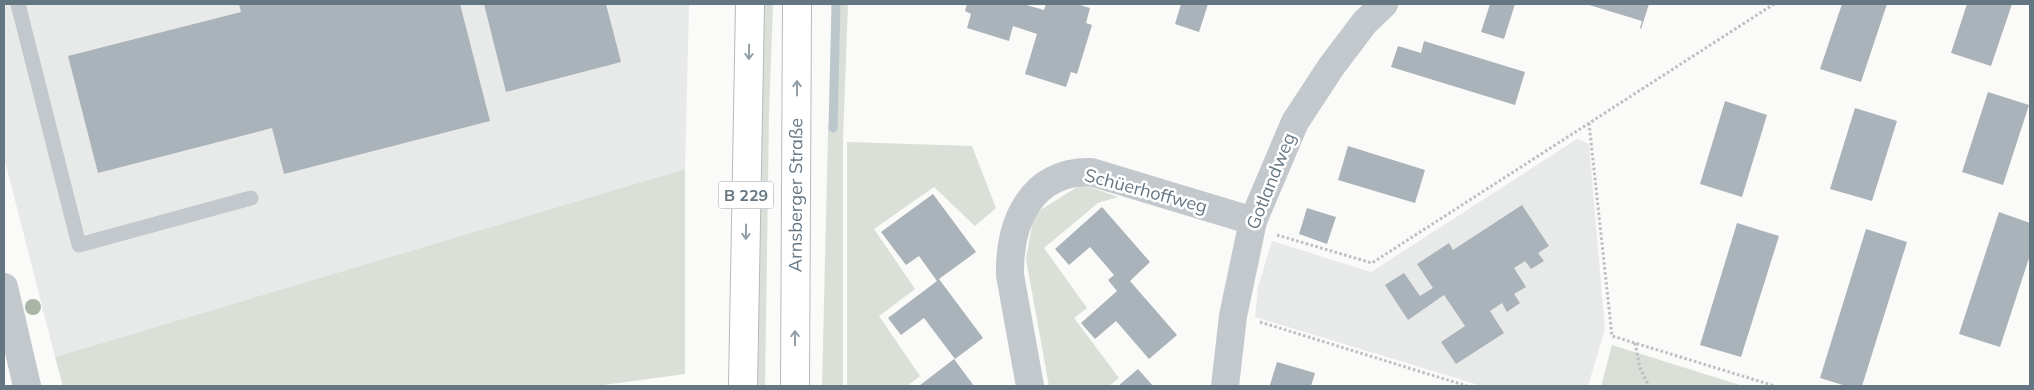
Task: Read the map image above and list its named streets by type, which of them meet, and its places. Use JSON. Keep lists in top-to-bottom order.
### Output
{
  "streets": {
    "main road": ["B 229", "Arnsberger Straße"],
    "street": ["Gotlandweg", "Schüerhoffweg"]
  },
  "crossings": [
    ["Gotlandweg", "Schüerhoffweg"]
  ]
}
